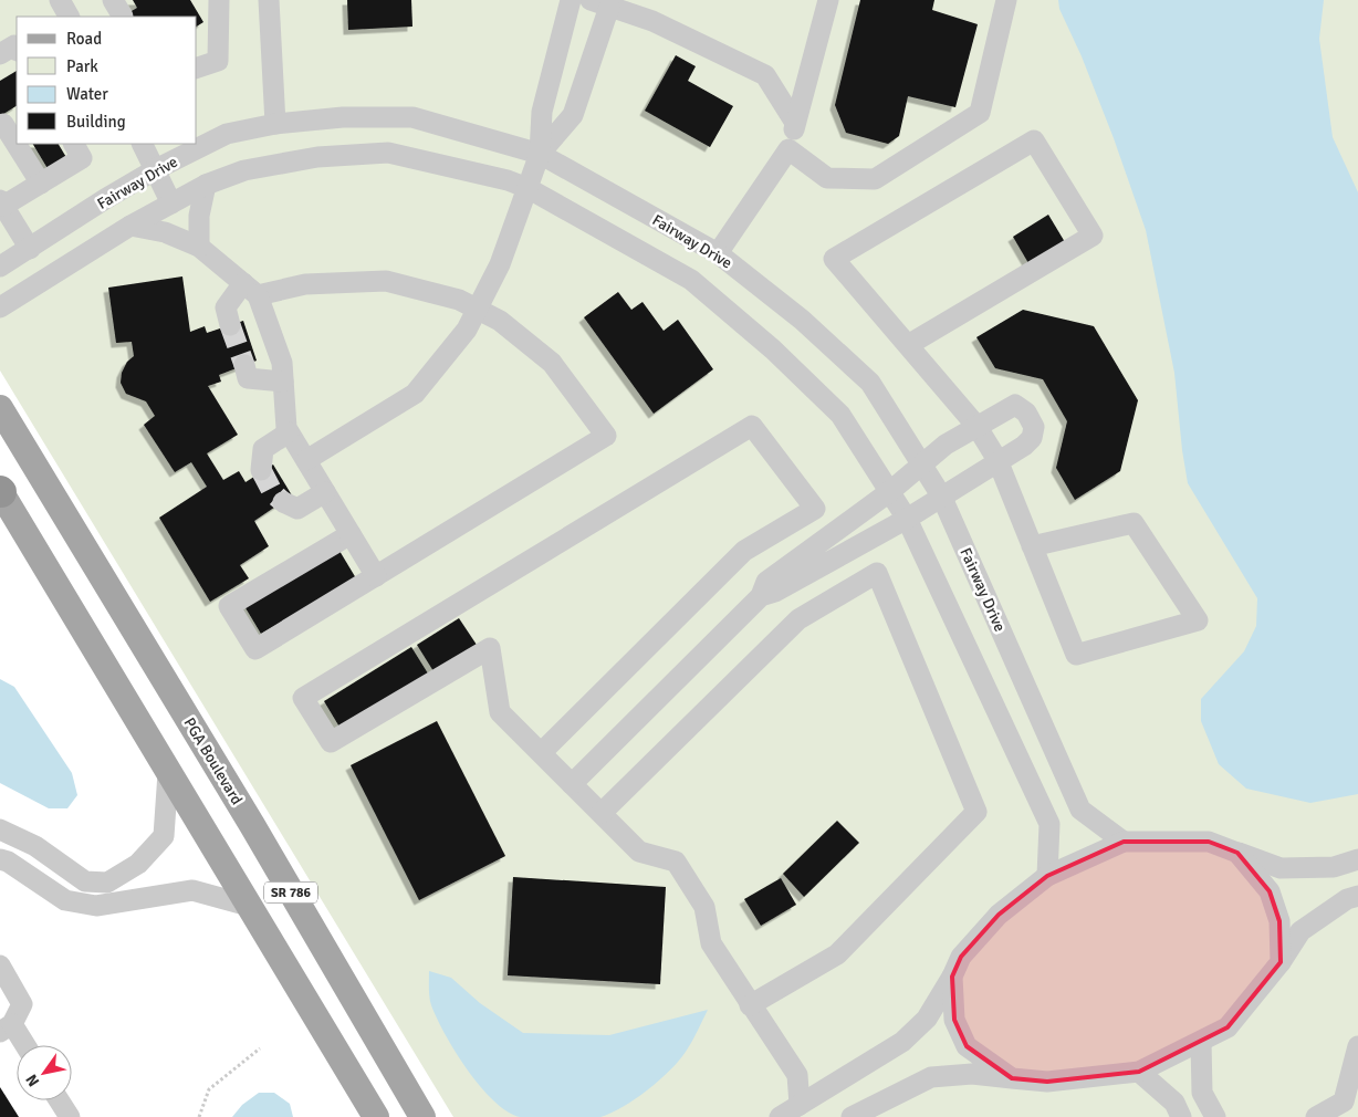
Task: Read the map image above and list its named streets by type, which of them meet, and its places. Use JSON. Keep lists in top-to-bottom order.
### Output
{
  "streets": {
    "main road": ["PGA Boulevard", "SR 786"],
    "street": ["Fairway Drive"]
  },
  "legend": [
    "Road",
    "Park",
    "Water",
    "Building"
  ],
  "north": "bottom left"
}
